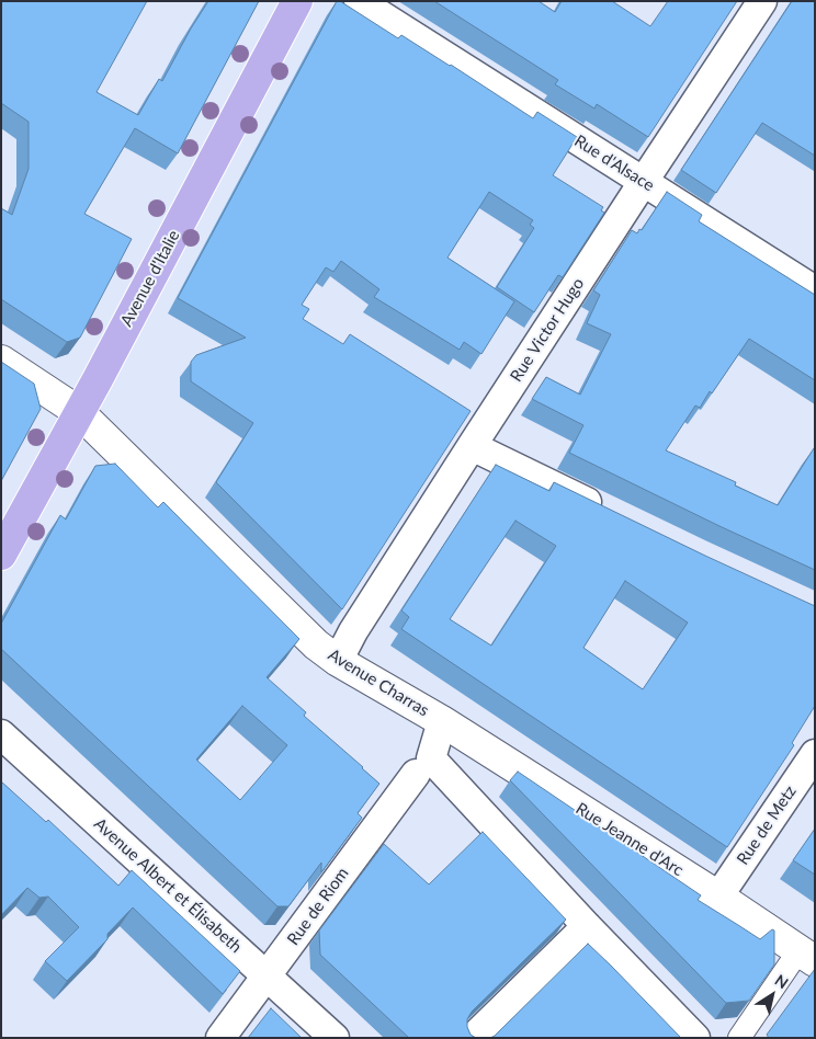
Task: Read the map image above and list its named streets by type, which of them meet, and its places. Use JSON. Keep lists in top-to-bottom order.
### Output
{
  "streets": {
    "main road": ["Avenue d'Italie"],
    "street": [
      "Rue d'Alsace",
      "Rue Victor Hugo",
      "Avenue Charras",
      "Rue de Metz",
      "Rue Jeanne d'Arc",
      "Avenue Albert et Élisabeth",
      "Rue de Riom"
    ]
  },
  "crossings": [
    ["Rue d'Alsace", "Rue Victor Hugo"],
    ["Avenue d'Italie", "Avenue Charras"],
    ["Rue Victor Hugo", "Avenue Charras"],
    ["Avenue Charras", "Rue Jeanne d'Arc"],
    ["Rue de Metz", "Rue Jeanne d'Arc"],
    ["Avenue Albert et Élisabeth", "Rue de Riom"]
  ],
  "north": "top right"
}
